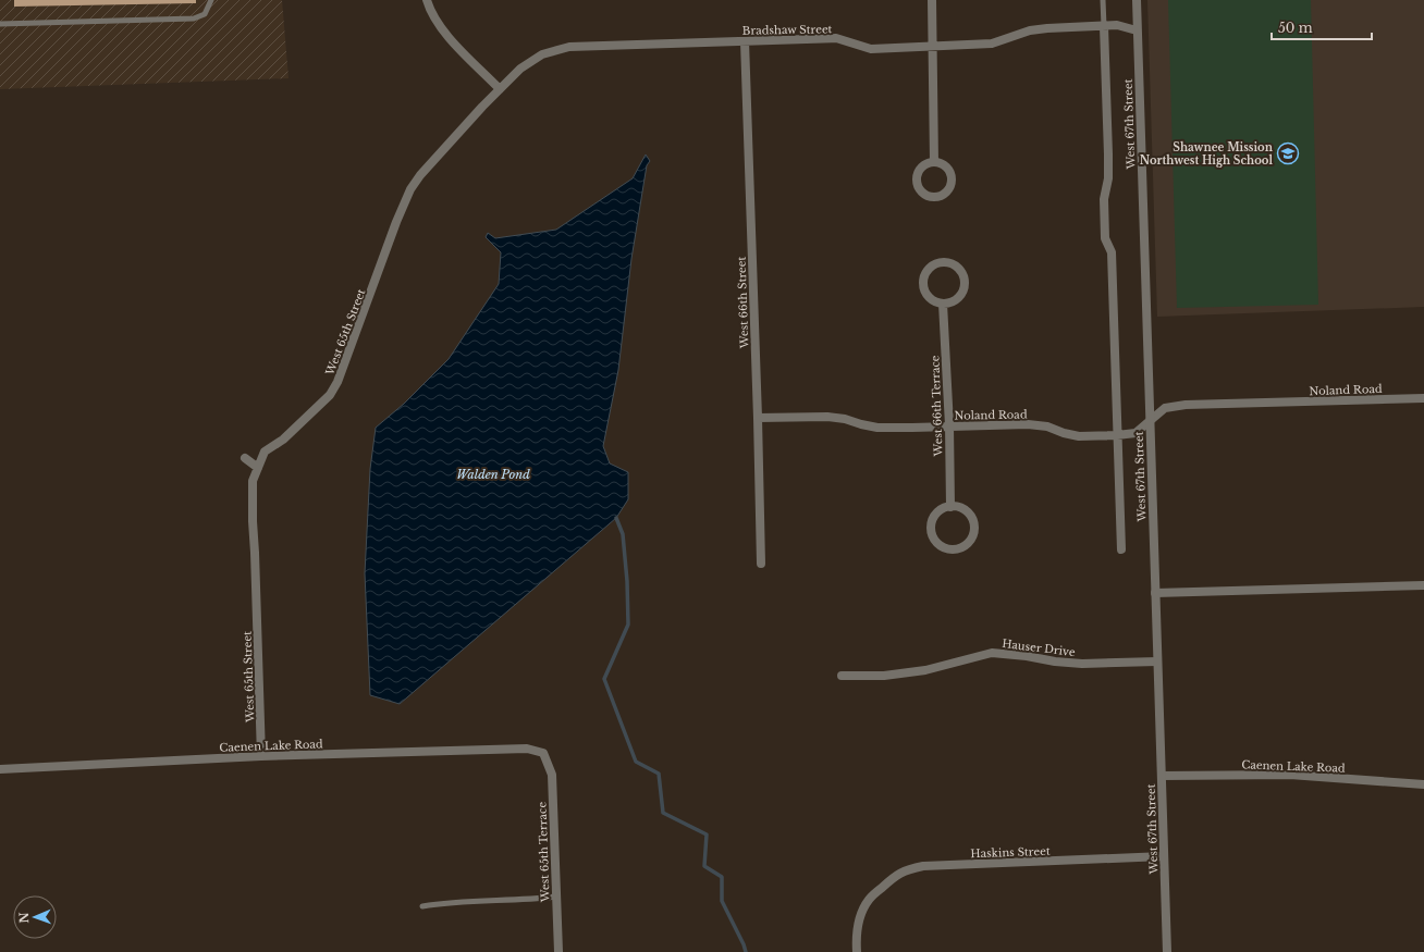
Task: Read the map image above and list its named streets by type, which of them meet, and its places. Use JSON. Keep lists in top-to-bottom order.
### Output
{
  "streets": {
    "street": [
      "Bradshaw Street",
      "West 67th Street",
      "West 66th Street",
      "West 65th Street",
      "Noland Road",
      "West 66th Terrace",
      "Hauser Drive",
      "Caenen Lake Road",
      "West 65th Terrace",
      "Haskins Street"
    ]
  },
  "crossings": [
    ["Bradshaw Street", "West 67th Street"],
    ["Bradshaw Street", "West 66th Street"],
    ["Bradshaw Street", "West 65th Street"],
    ["West 67th Street", "Noland Road"],
    ["West 67th Street", "Hauser Drive"],
    ["West 67th Street", "Caenen Lake Road"],
    ["West 67th Street", "Haskins Street"],
    ["West 66th Street", "Noland Road"],
    ["West 65th Street", "Caenen Lake Road"],
    ["Noland Road", "West 66th Terrace"],
    ["Caenen Lake Road", "West 65th Terrace"]
  ],
  "water": ["Walden Pond"],
  "places": {
    "school or university": ["Shawnee Mission Northwest High School"]
  },
  "scale_bar": "50 m",
  "north": "left"
}
